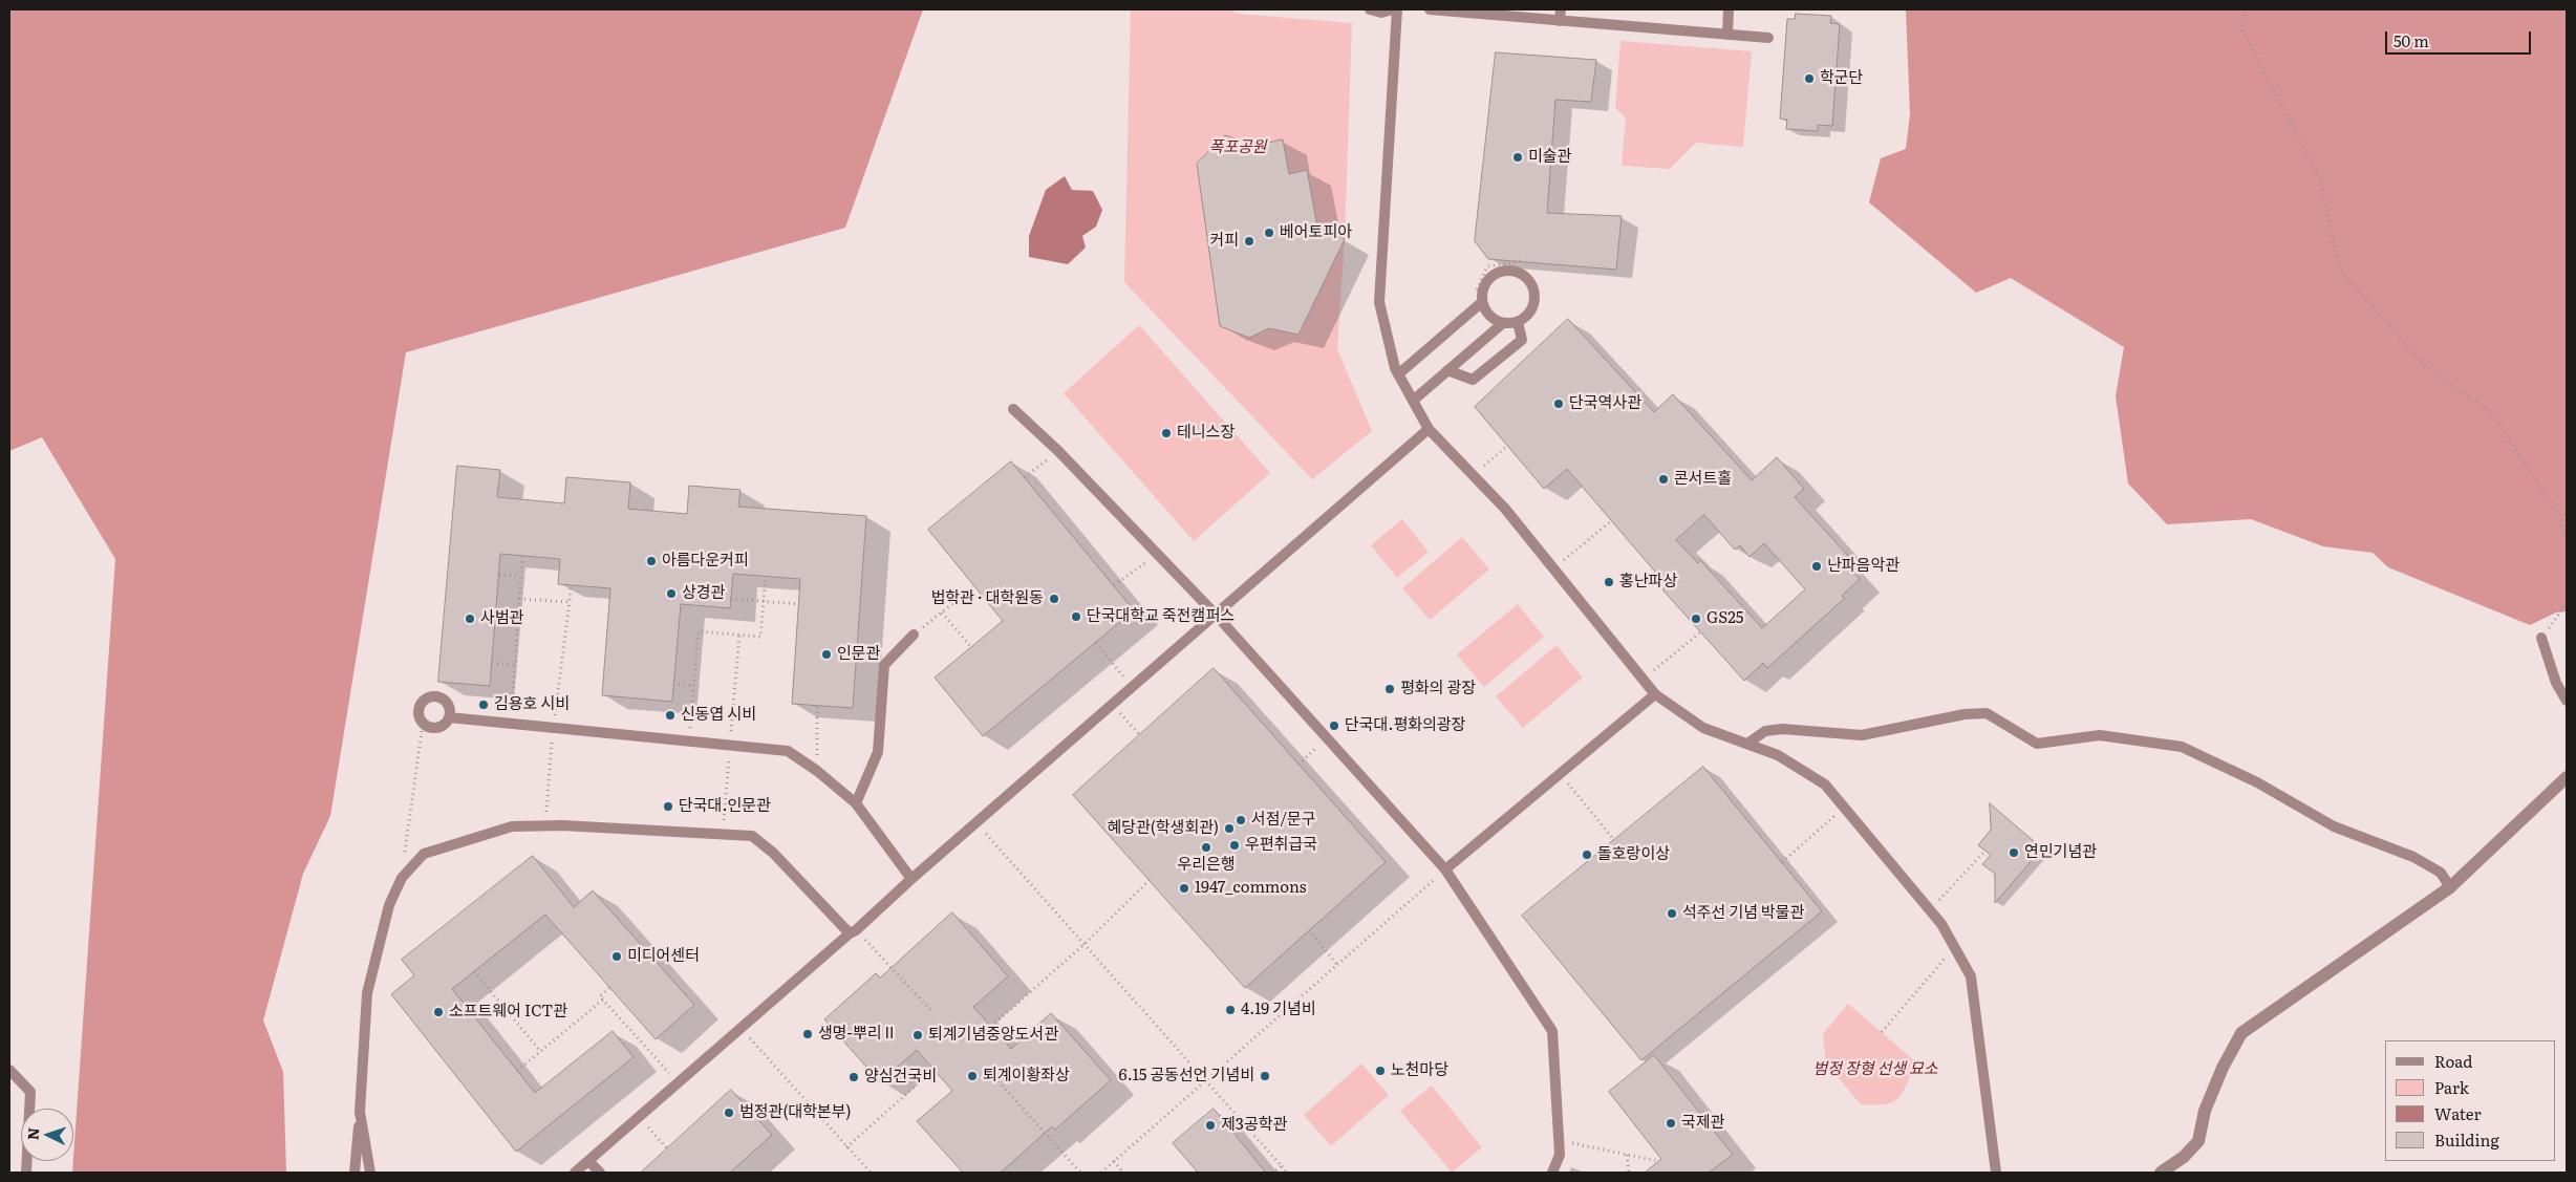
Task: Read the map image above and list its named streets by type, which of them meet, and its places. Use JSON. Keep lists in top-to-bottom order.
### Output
{
  "parks": ["폭포공원", "범정 장형 선생 묘소"],
  "places": [
    "학군단",
    "미술관",
    "베어토피아",
    "커피",
    "단국역사관",
    "테니스장",
    "콘서트홀",
    "아름다운커피",
    "난파음악관",
    "홍난파상",
    "상경관",
    "법학관 · 대학원동",
    "단국대학교 죽전캠퍼스",
    "사범관",
    "GS25",
    "인문관",
    "평화의 광장",
    "김용호 시비",
    "신동엽 시비",
    "단국대.평화의광장",
    "단국대.인문관",
    "서점/문구",
    "혜당관(학생회관)",
    "우편취급국",
    "우리은행",
    "연민기념관",
    "돌호랑이상",
    "1947_commons",
    "석주선 기념 박물관",
    "미디어센터",
    "4.19 기념비",
    "소프트웨어 ICT관",
    "생명-뿌리Ⅱ",
    "퇴계기념중앙도서관",
    "노천마당",
    "퇴계이황좌상",
    "6.15 공동선언 기념비",
    "양심건국비",
    "범정관(대학본부)",
    "국제관",
    "제3공학관"
  ],
  "legend": [
    "Road",
    "Park",
    "Water",
    "Building"
  ],
  "scale_bar": "50 m",
  "north": "left"
}
